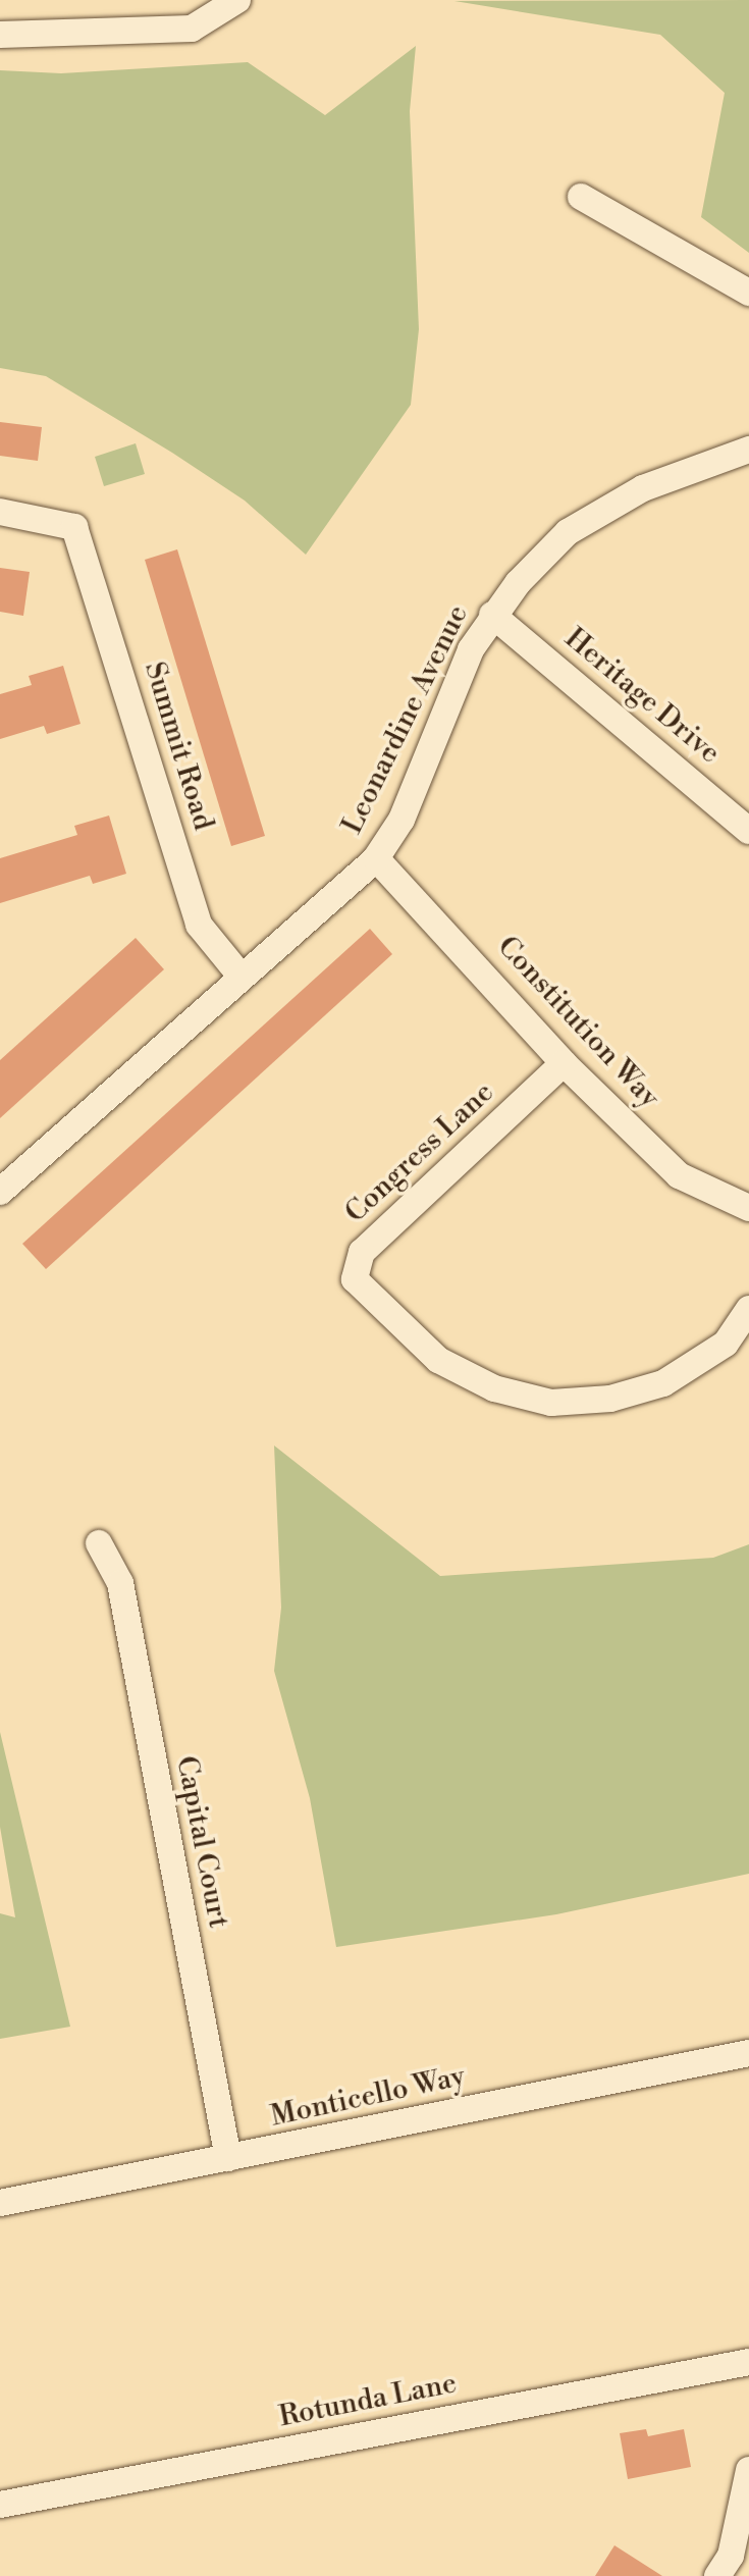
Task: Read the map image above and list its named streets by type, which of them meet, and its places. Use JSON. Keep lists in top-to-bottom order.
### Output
{
  "streets": {
    "street": [
      "Heritage Drive",
      "Leonardine Avenue",
      "Summit Road",
      "Constitution Way",
      "Congress Lane",
      "Capital Court",
      "Monticello Way",
      "Rotunda Lane"
    ]
  },
  "crossings": [
    ["Heritage Drive", "Leonardine Avenue"],
    ["Leonardine Avenue", "Summit Road"],
    ["Leonardine Avenue", "Constitution Way"],
    ["Constitution Way", "Congress Lane"],
    ["Capital Court", "Monticello Way"]
  ]
}
